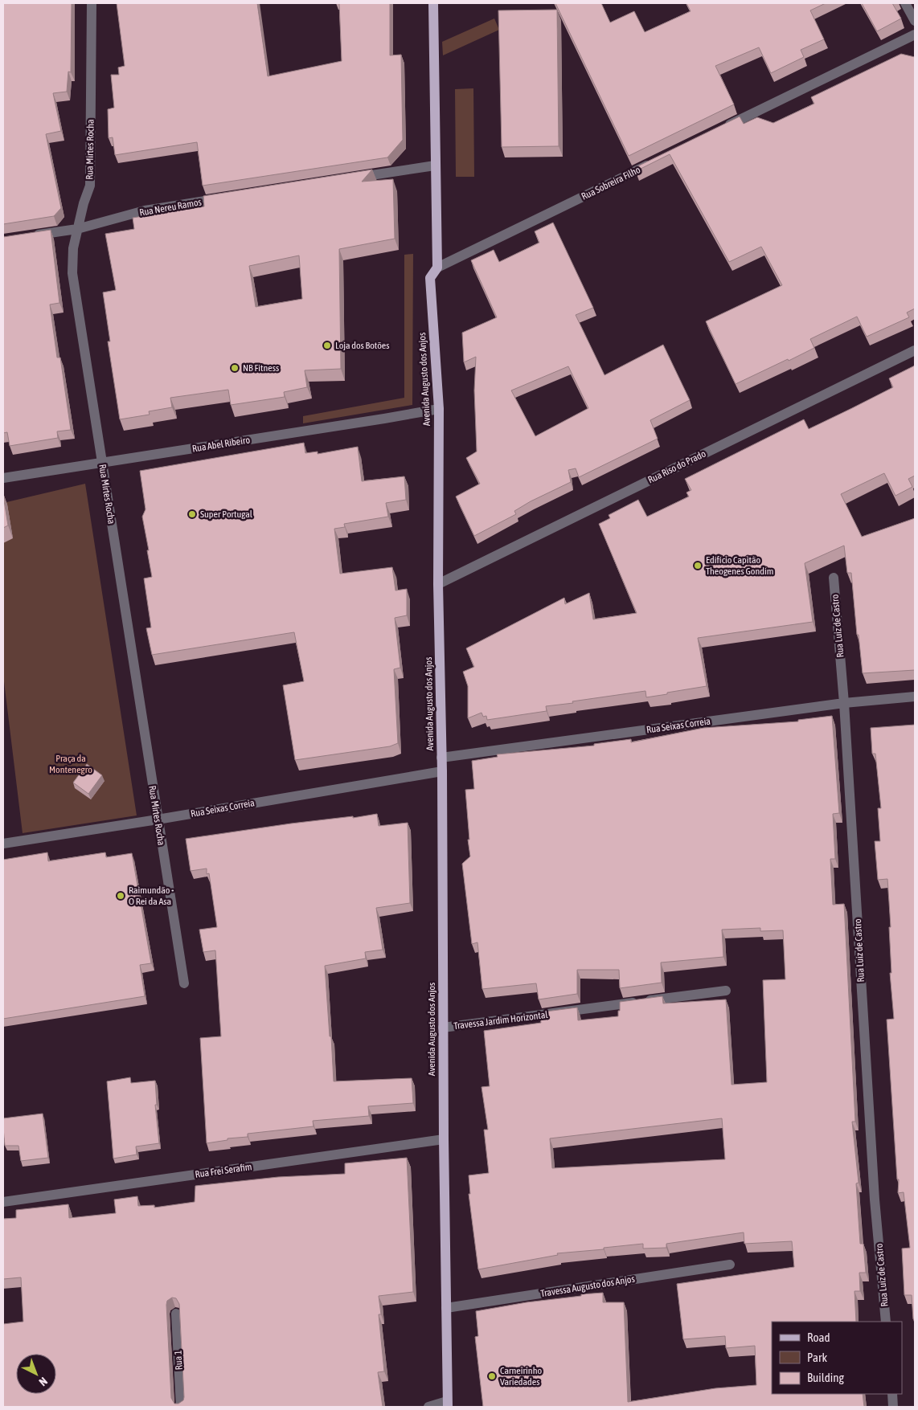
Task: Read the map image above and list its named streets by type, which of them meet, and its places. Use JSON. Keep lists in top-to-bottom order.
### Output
{
  "streets": {
    "main road": ["Avenida Augusto dos Anjos"],
    "street": [
      "Rua Mirtes Rocha",
      "Rua Sobreira Filho",
      "Rua Nereu Ramos",
      "Rua Abel Ribeiro",
      "Rua Riso do Prado",
      "Rua Luiz de Castro",
      "Rua Seixas Correia",
      "Travessa Jardim Horizontal",
      "Rua Frei Serafim",
      "Travessa Augusto dos Anjos",
      "Rua 1"
    ]
  },
  "crossings": [
    ["Rua Mirtes Rocha", "Rua Nereu Ramos"],
    ["Rua Mirtes Rocha", "Rua Abel Ribeiro"],
    ["Rua Mirtes Rocha", "Rua Seixas Correia"],
    ["Rua Sobreira Filho", "Avenida Augusto dos Anjos"],
    ["Avenida Augusto dos Anjos", "Rua Abel Ribeiro"],
    ["Avenida Augusto dos Anjos", "Rua Riso do Prado"],
    ["Avenida Augusto dos Anjos", "Rua Seixas Correia"],
    ["Avenida Augusto dos Anjos", "Travessa Jardim Horizontal"],
    ["Avenida Augusto dos Anjos", "Rua Frei Serafim"],
    ["Avenida Augusto dos Anjos", "Travessa Augusto dos Anjos"],
    ["Rua Luiz de Castro", "Rua Seixas Correia"]
  ],
  "parks": ["Praça da Montenegro"],
  "places": [
    "Loja dos Botões",
    "NB Fitness",
    "Super Portugal",
    "Edifício Capitão Theogenes Gondim",
    "Raimundão - O Rei da Asa",
    "Carneirinho Variedades"
  ],
  "legend": ["Road", "Park", "Building"],
  "north": "bottom right"
}
